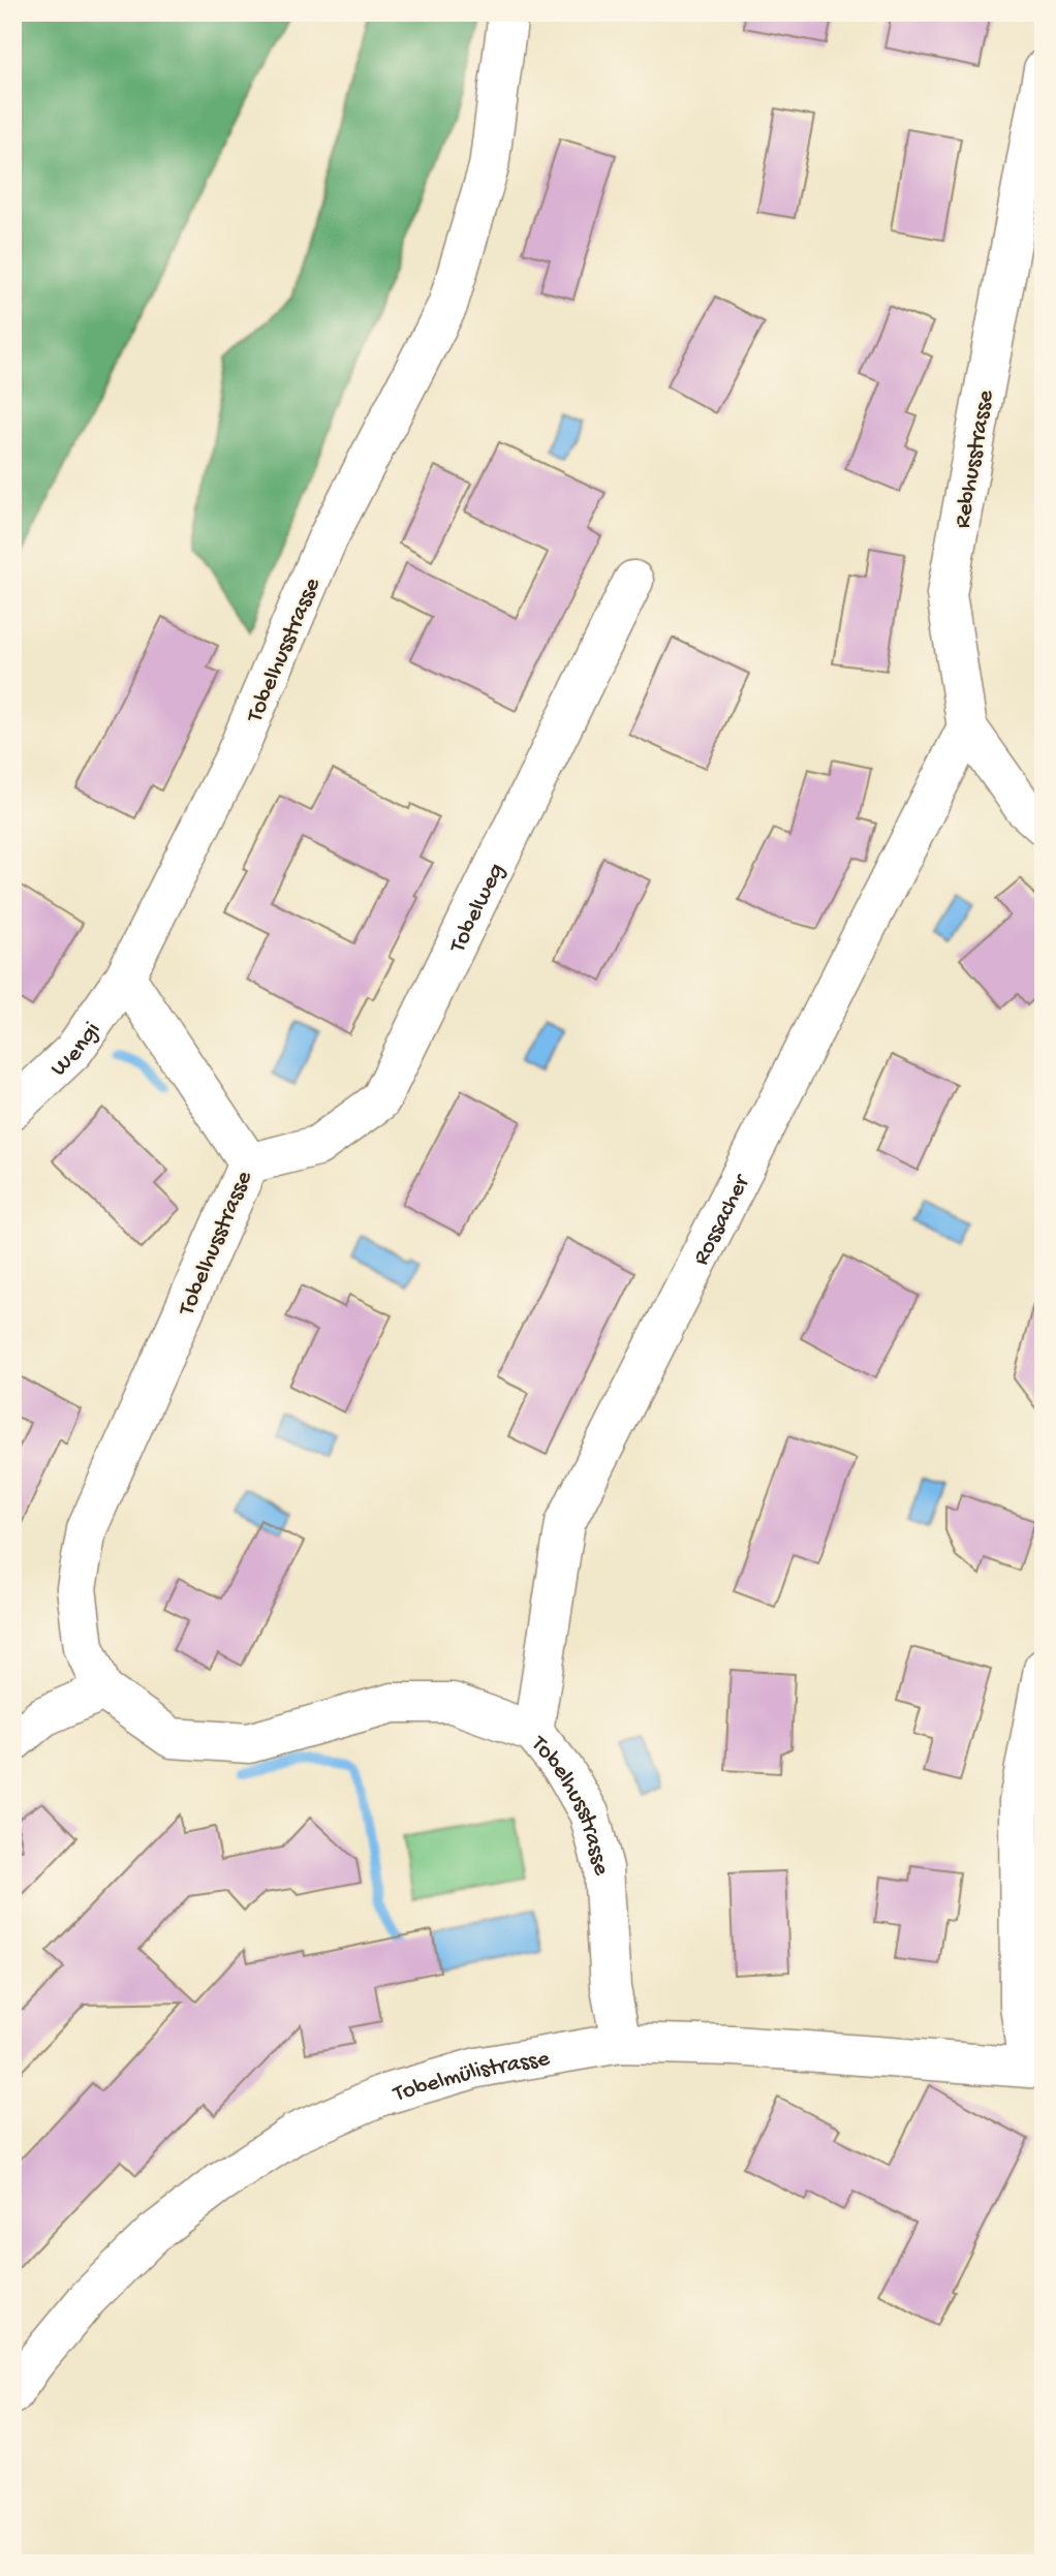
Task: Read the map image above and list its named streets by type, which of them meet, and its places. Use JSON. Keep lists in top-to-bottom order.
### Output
{
  "streets": {
    "street": [
      "Rebhusstrasse",
      "Tobelhusstrasse",
      "Tobelweg",
      "Wengi",
      "Rossacher",
      "Tobelmülistrasse"
    ]
  },
  "crossings": [
    ["Rebhusstrasse", "Rossacher"],
    ["Tobelhusstrasse", "Tobelweg"],
    ["Tobelhusstrasse", "Wengi"],
    ["Tobelhusstrasse", "Rossacher"],
    ["Tobelhusstrasse", "Tobelmülistrasse"]
  ]
}
